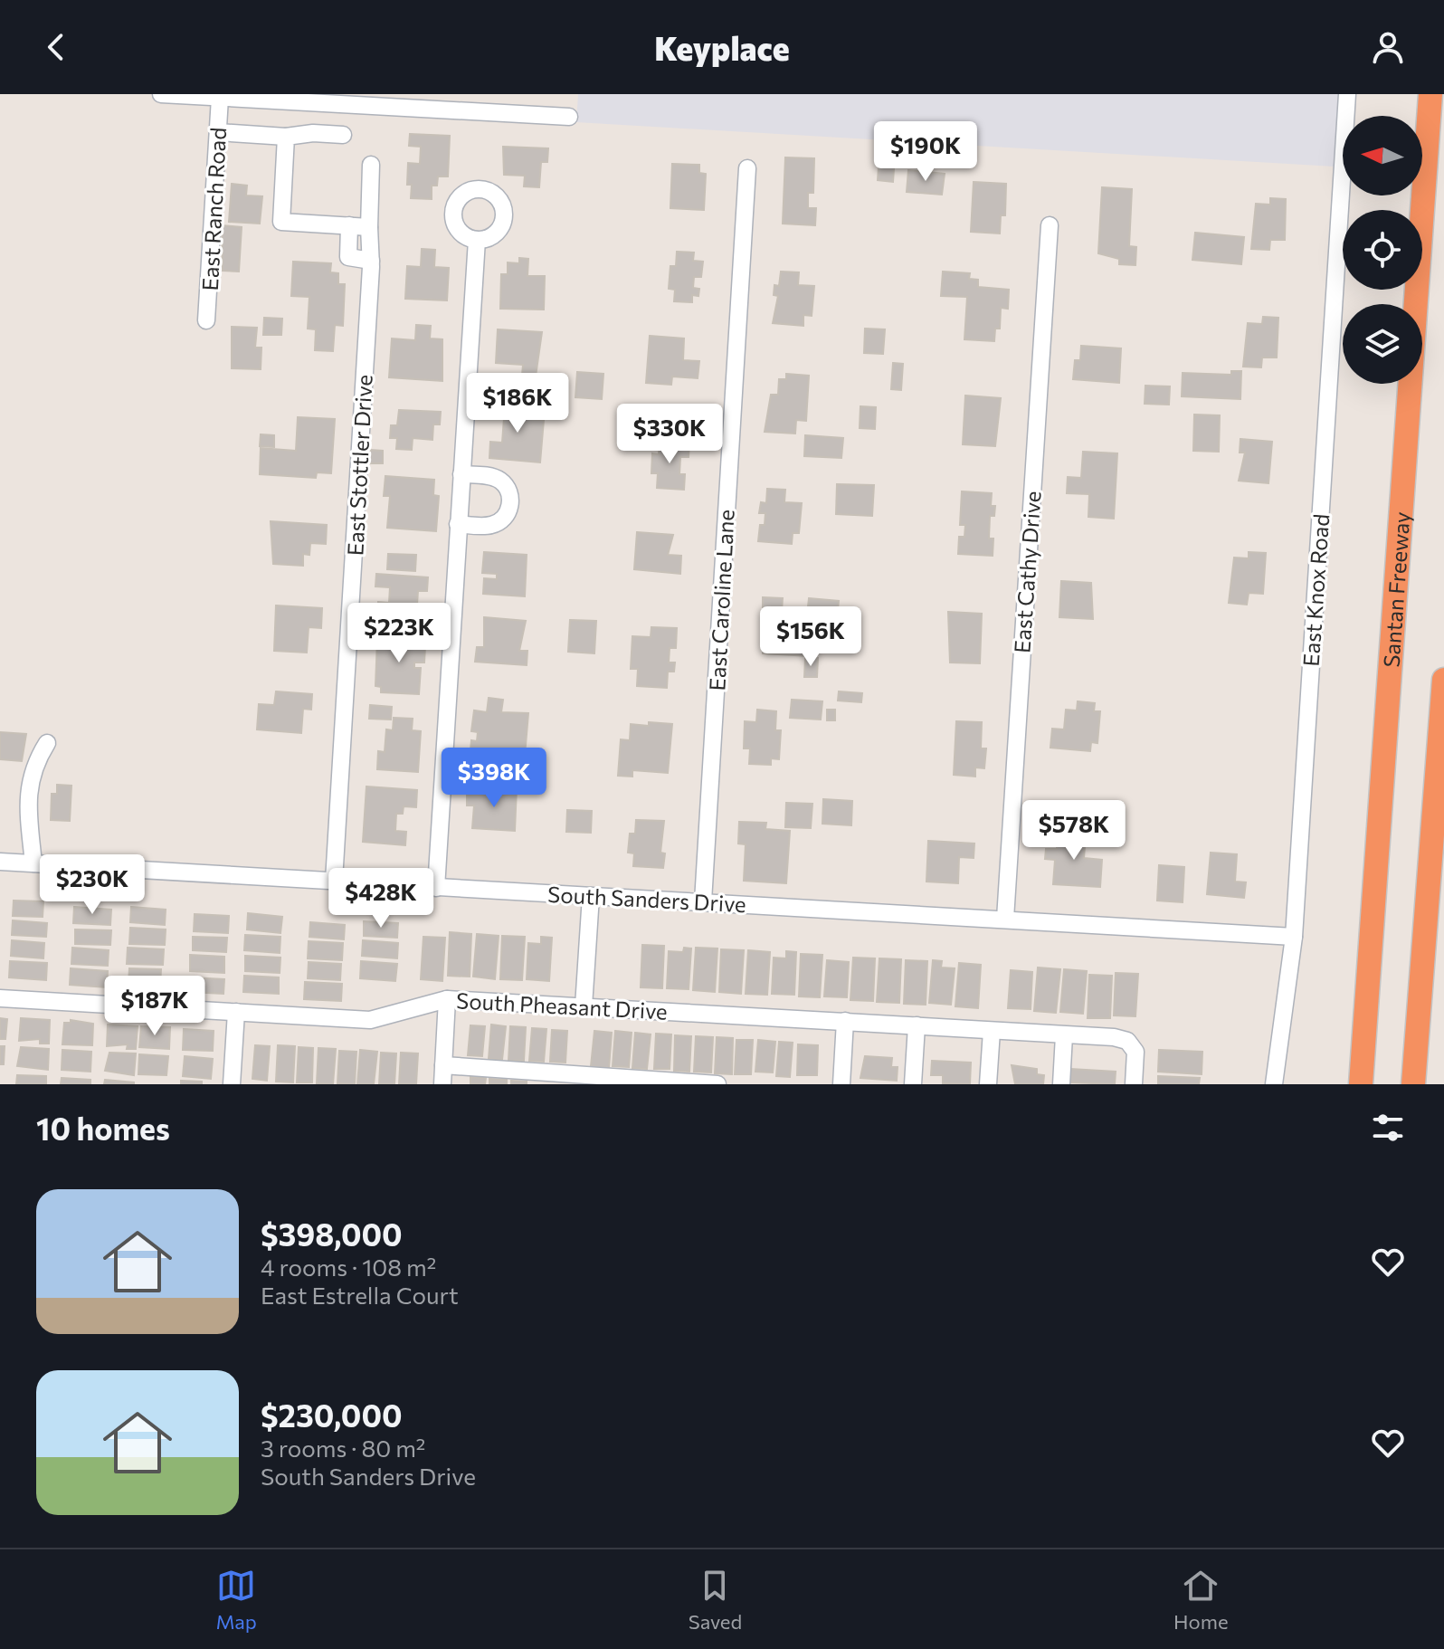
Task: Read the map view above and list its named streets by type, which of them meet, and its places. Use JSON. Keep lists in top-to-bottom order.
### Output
{
  "streets": {
    "highway": ["Santan Freeway"],
    "street": [
      "East Ranch Road",
      "East Stottler Drive",
      "East Cathy Drive",
      "East Knox Road",
      "East Caroline Lane",
      "South Sanders Drive",
      "South Pheasant Drive"
    ]
  },
  "crossings": [
    ["East Stottler Drive", "South Sanders Drive"],
    ["East Cathy Drive", "South Sanders Drive"],
    ["East Knox Road", "South Sanders Drive"],
    ["East Caroline Lane", "South Sanders Drive"]
  ],
  "north": "left",
  "page": {
    "header": "Keyplace",
    "price": [
      "$190K",
      "$186K",
      "$330K",
      "$223K",
      "$156K",
      "$398K",
      "$578K",
      "$230K",
      "$428K",
      "$187K"
    ],
    "heading": "10 homes",
    "list": [
      {
        "name": "$398,000",
        "note": "4 rooms · 108 m² · East Estrella Court"
      },
      {
        "name": "$230,000",
        "note": "3 rooms · 80 m² · South Sanders Drive"
      }
    ],
    "tabs": ["Map", "Saved", "Home"]
  }
}
